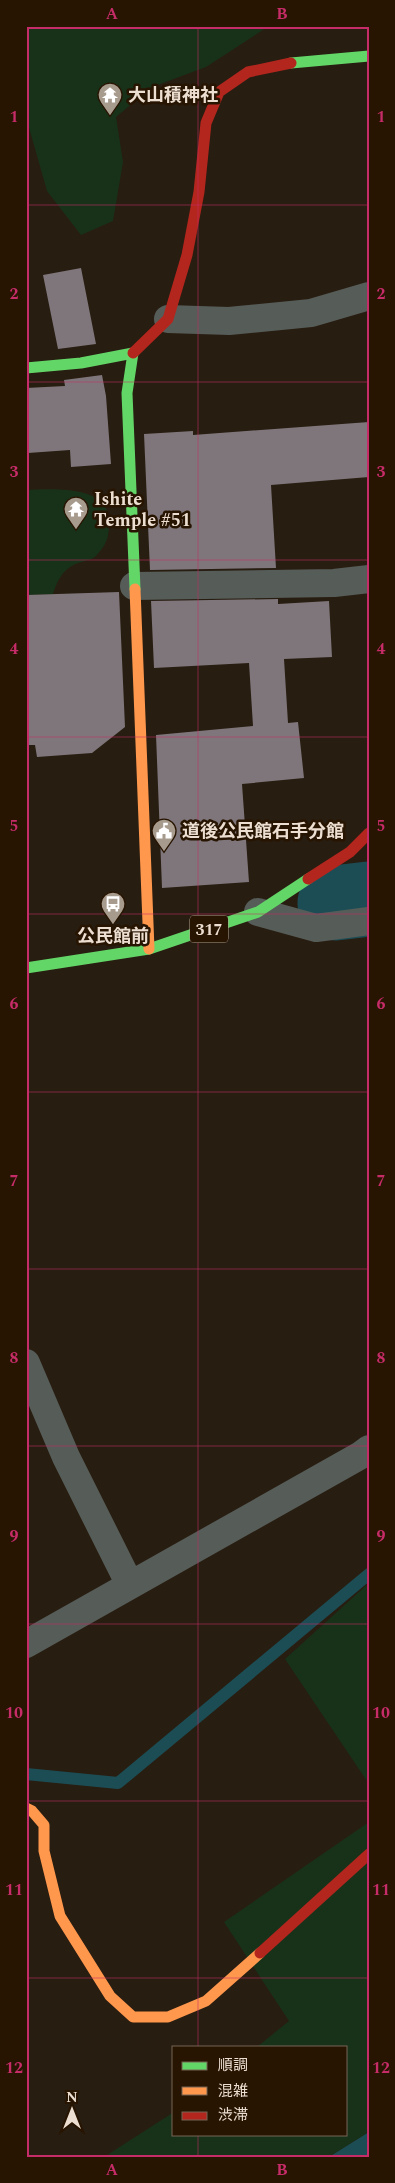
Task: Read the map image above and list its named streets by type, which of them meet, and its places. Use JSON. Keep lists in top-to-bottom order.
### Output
{
  "streets": {
    "main road": ["317"]
  },
  "places": {
    "temple": ["大山積神社", "Ishite Temple #51"],
    "public building": ["道後公民館石手分館"],
    "bus stop": ["公民館前"]
  },
  "legend": ["順調", "混雑", "渋滞"],
  "north": "top",
  "grid": {
    "columns": ["A", "B"],
    "rows": [
      "1",
      "2",
      "3",
      "4",
      "5",
      "6",
      "7",
      "8",
      "9",
      "10",
      "11",
      "12"
    ]
  }
}
